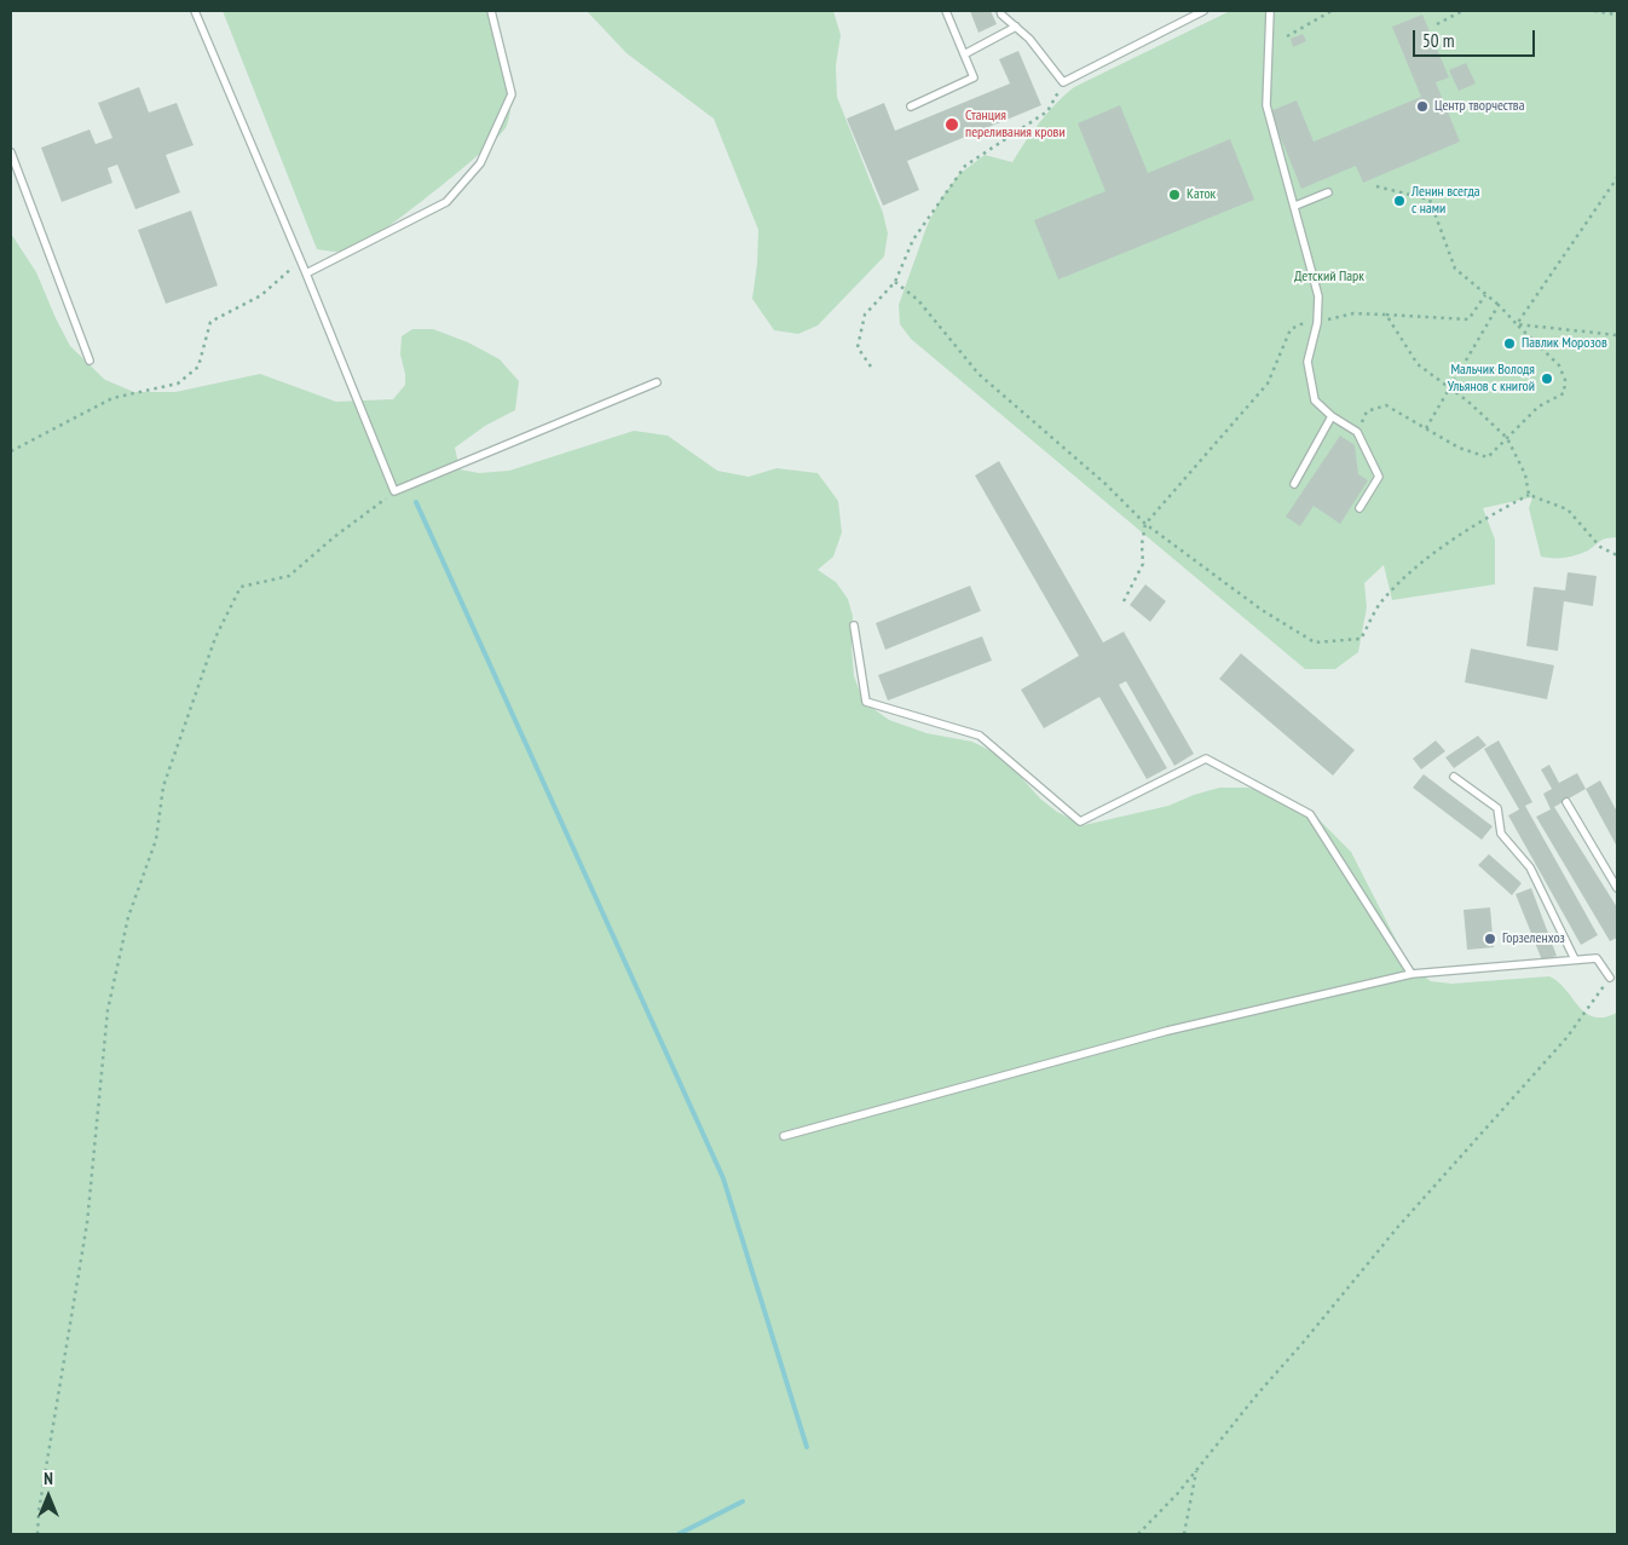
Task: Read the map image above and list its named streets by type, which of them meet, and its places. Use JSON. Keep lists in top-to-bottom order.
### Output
{
  "parks": ["Детский Парк"],
  "places": [
    "Центр творчества",
    "Станция переливания крови",
    "Каток",
    "Ленин всегда с нами",
    "Павлик Морозов",
    "Мальчик Володя Ульянов с книгой",
    "Горзеленхоз"
  ],
  "scale_bar": "50 m",
  "north": "top"
}
